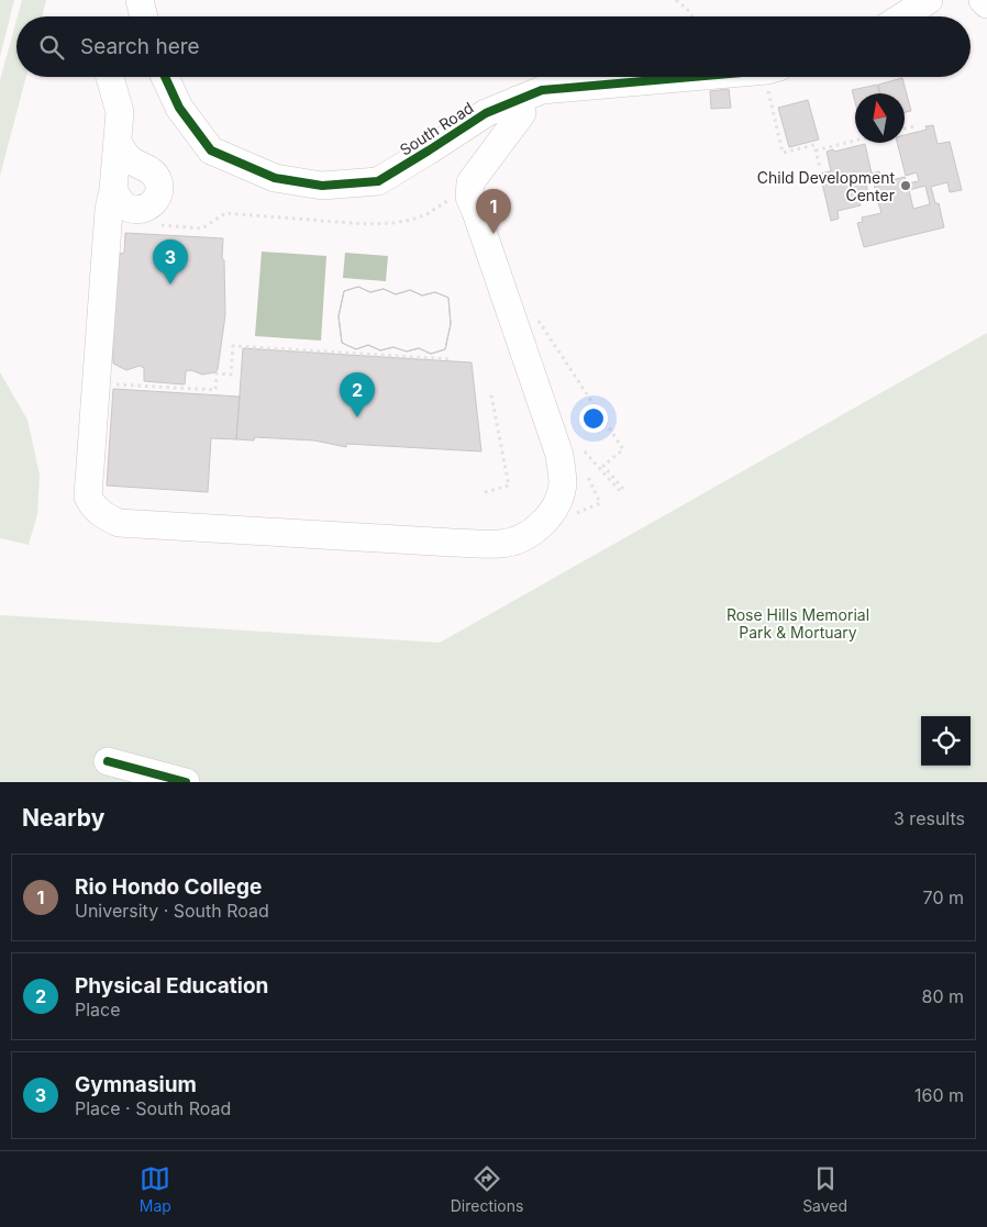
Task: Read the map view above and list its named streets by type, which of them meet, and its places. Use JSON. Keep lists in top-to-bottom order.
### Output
{
  "streets": {
    "street": ["South Road"]
  },
  "parks": ["Rose Hills Memorial Park & Mortuary"],
  "places": ["Child Development Center"],
  "north": "top",
  "page": {
    "search": "Search here",
    "pins": ["1", "3", "2"],
    "heading": ["Nearby", "3 results"],
    "list": [
      {
        "mark": "1",
        "name": "Rio Hondo College",
        "note": "University · South Road",
        "value": "70 m"
      },
      {
        "mark": "2",
        "name": "Physical Education",
        "note": "Place",
        "value": "80 m"
      },
      {
        "mark": "3",
        "name": "Gymnasium",
        "note": "Place · South Road",
        "value": "160 m"
      }
    ],
    "nav": ["Map", "Directions", "Saved"]
  }
}
